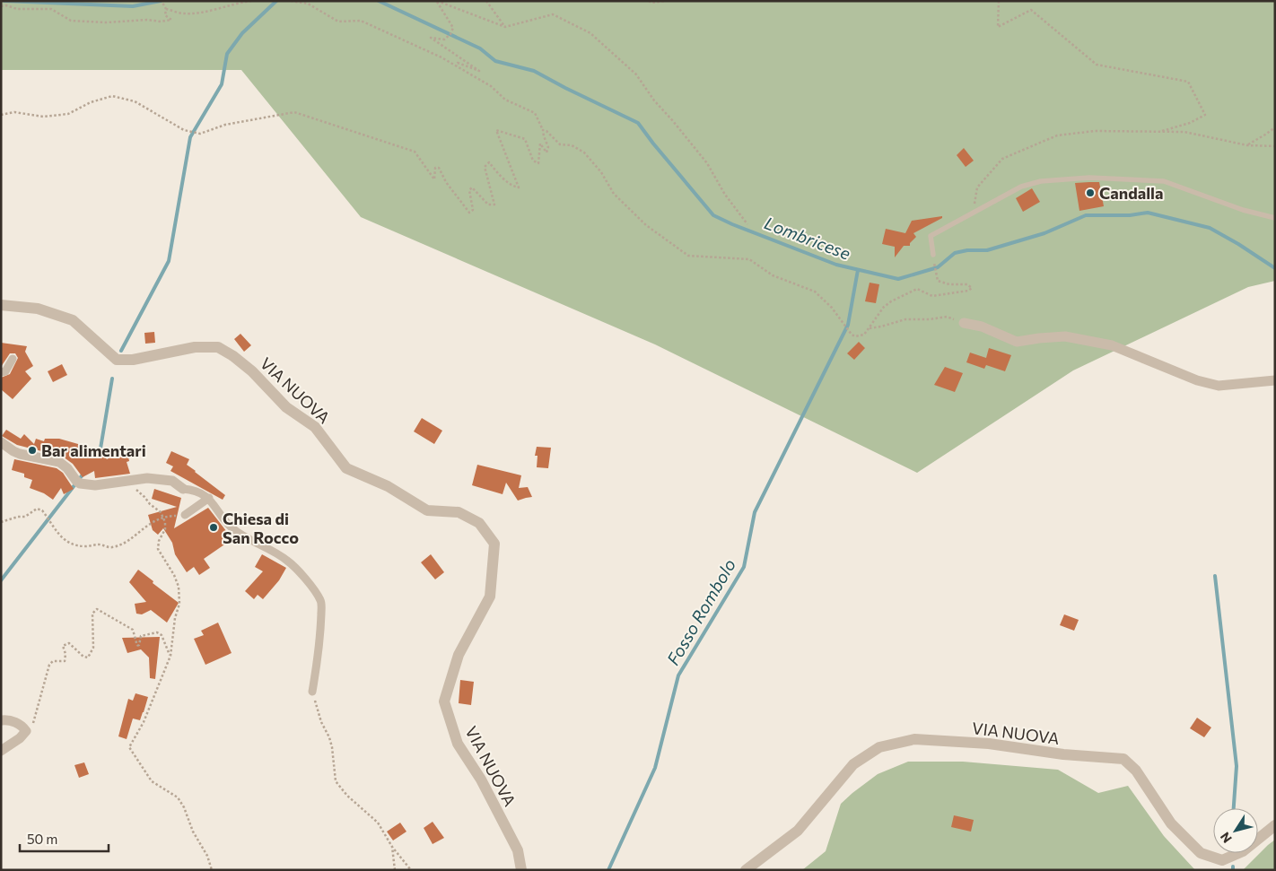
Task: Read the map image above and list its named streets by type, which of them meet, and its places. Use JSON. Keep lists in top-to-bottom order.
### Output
{
  "streets": {
    "street": ["VIA NUOVA"]
  },
  "water": ["Lombricese", "Fosso Rombolo"],
  "places": ["Candalla", "Bar alimentari", "Chiesa di San Rocco"],
  "scale_bar": "50 m",
  "north": "bottom left"
}
